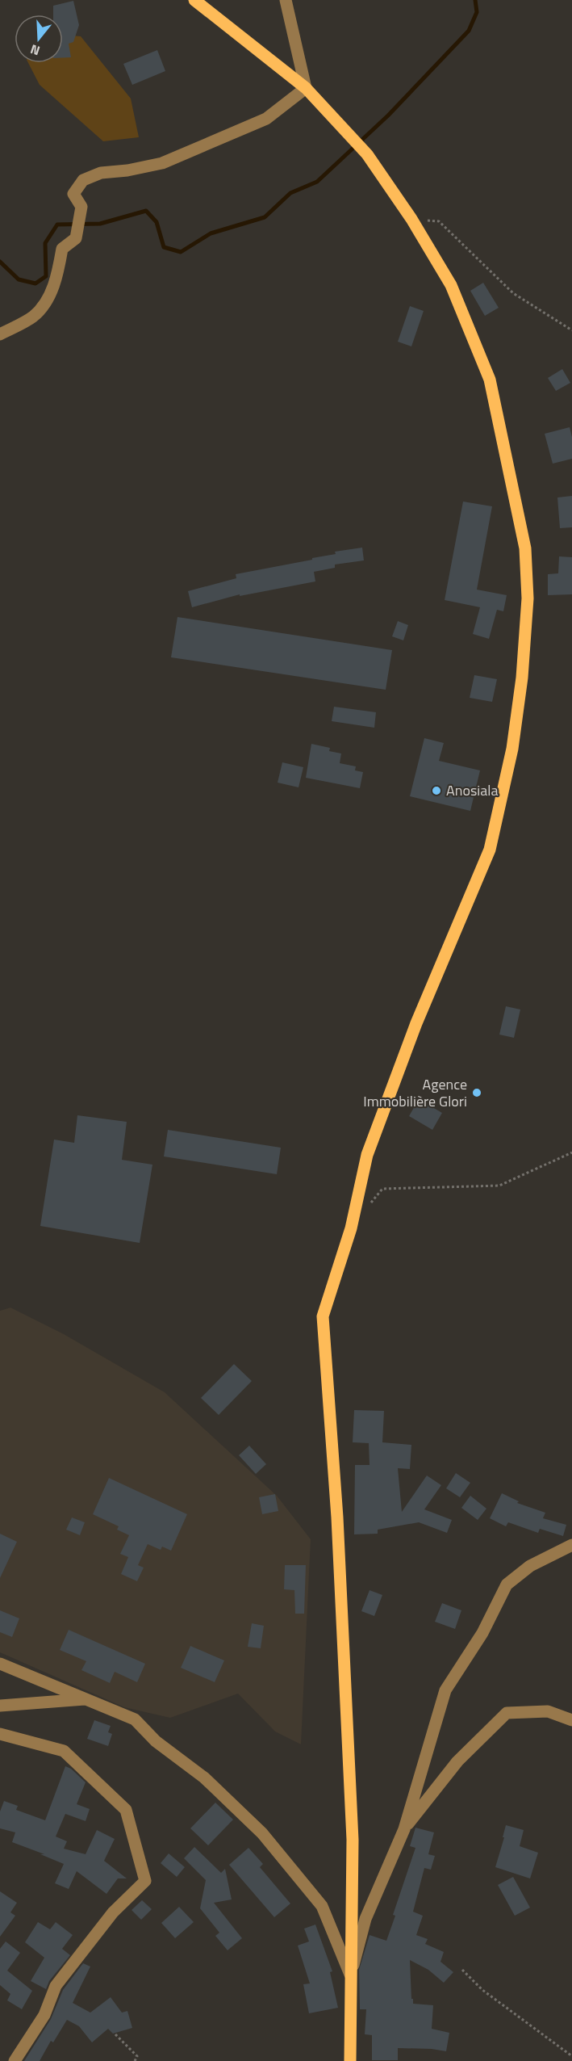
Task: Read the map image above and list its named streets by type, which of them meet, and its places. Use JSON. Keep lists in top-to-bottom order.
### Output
{
  "places": ["Anosiala", "Agence Immobilière Glori"],
  "north": "bottom"
}
